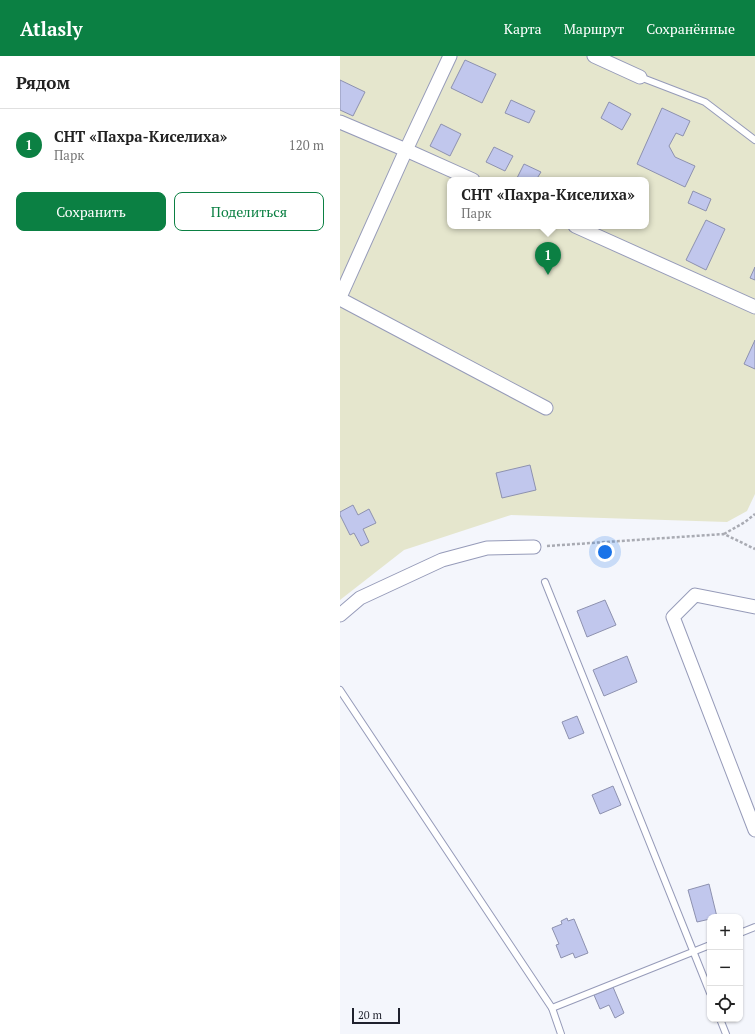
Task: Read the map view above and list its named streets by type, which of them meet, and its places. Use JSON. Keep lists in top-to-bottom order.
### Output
{
  "scale_bar": "20 m",
  "page": {
    "header": "Atlasly",
    "nav": ["Карта", "Маршрут", "Сохранённые"],
    "heading": "Рядом",
    "list": [
      {
        "mark": "1",
        "name": "СНТ «Пахра-Киселиха»",
        "note": "Парк",
        "value": "120 m"
      }
    ],
    "popup": ["СНТ «Пахра-Киселиха»", "Парк"],
    "buttons": ["Сохранить", "Поделиться"],
    "pins": "1",
    "map_buttons": ["+", "−"],
    "scale": "20 m"
  }
}
